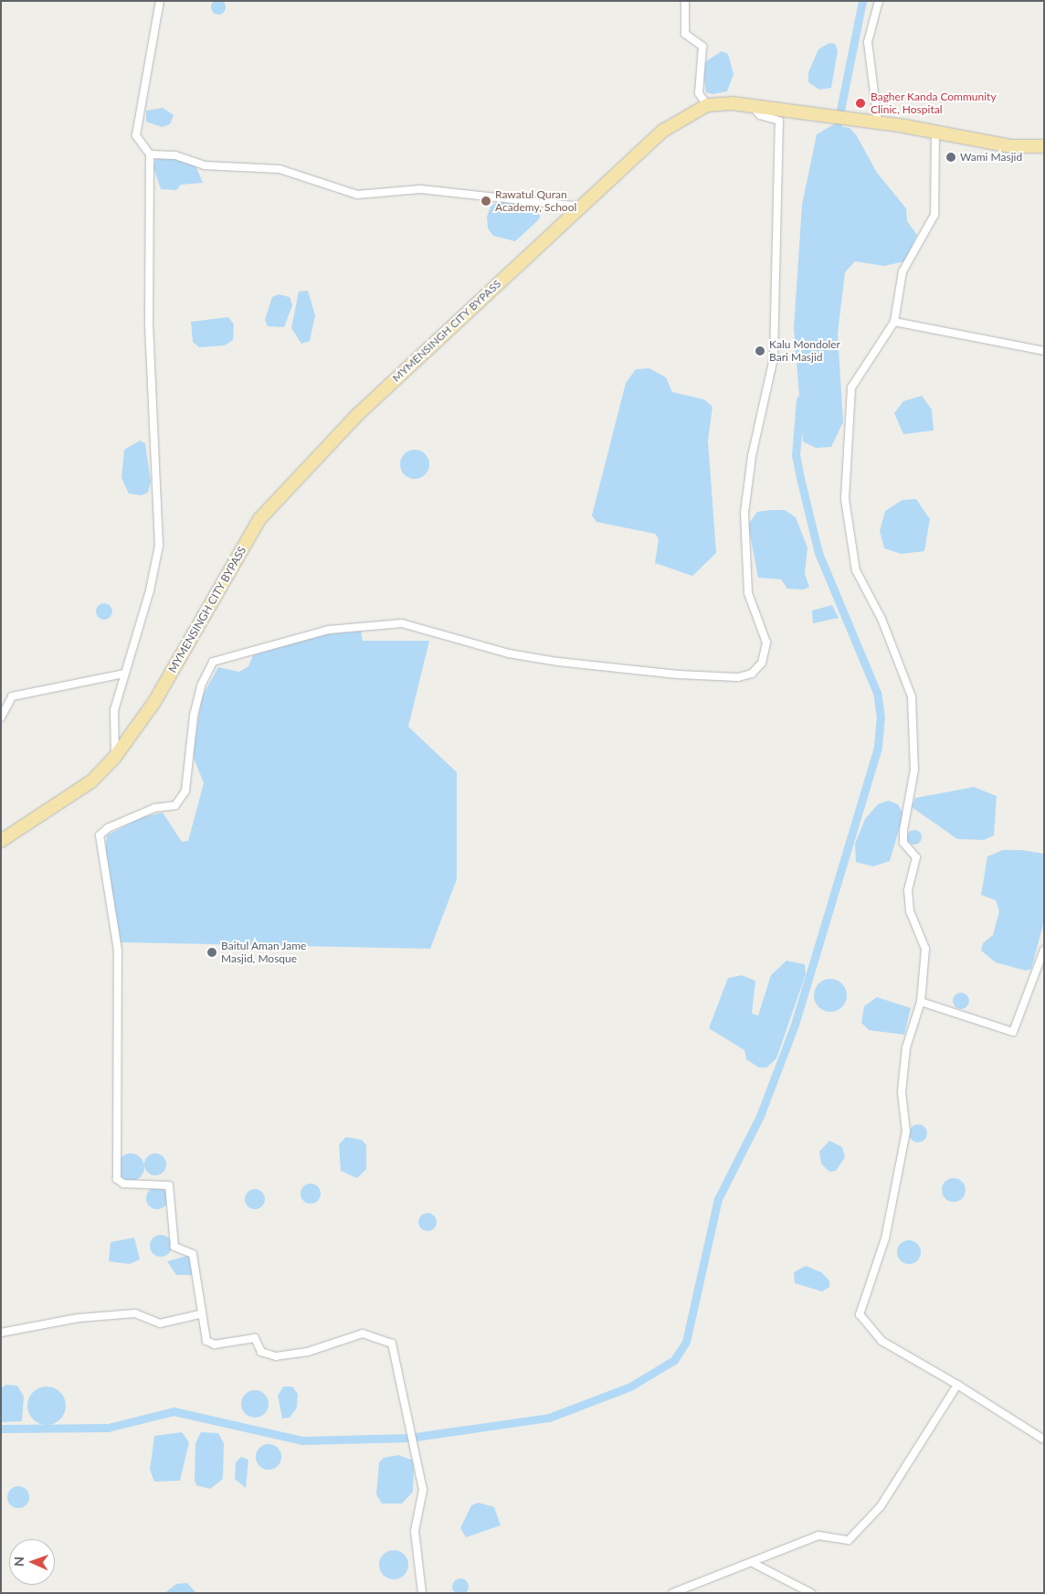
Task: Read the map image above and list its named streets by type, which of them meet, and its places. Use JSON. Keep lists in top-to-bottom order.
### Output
{
  "streets": {
    "highway": ["MYMENSINGH CITY BYPASS"]
  },
  "places": [
    "Bagher Kanda Community Clinic, Hospital",
    "Wami Masjid",
    "Rawatul Quran Academy, School",
    "Kalu Mondoler Bari Masjid",
    "Baitul Aman Jame Masjid, Mosque"
  ],
  "north": "left"
}
